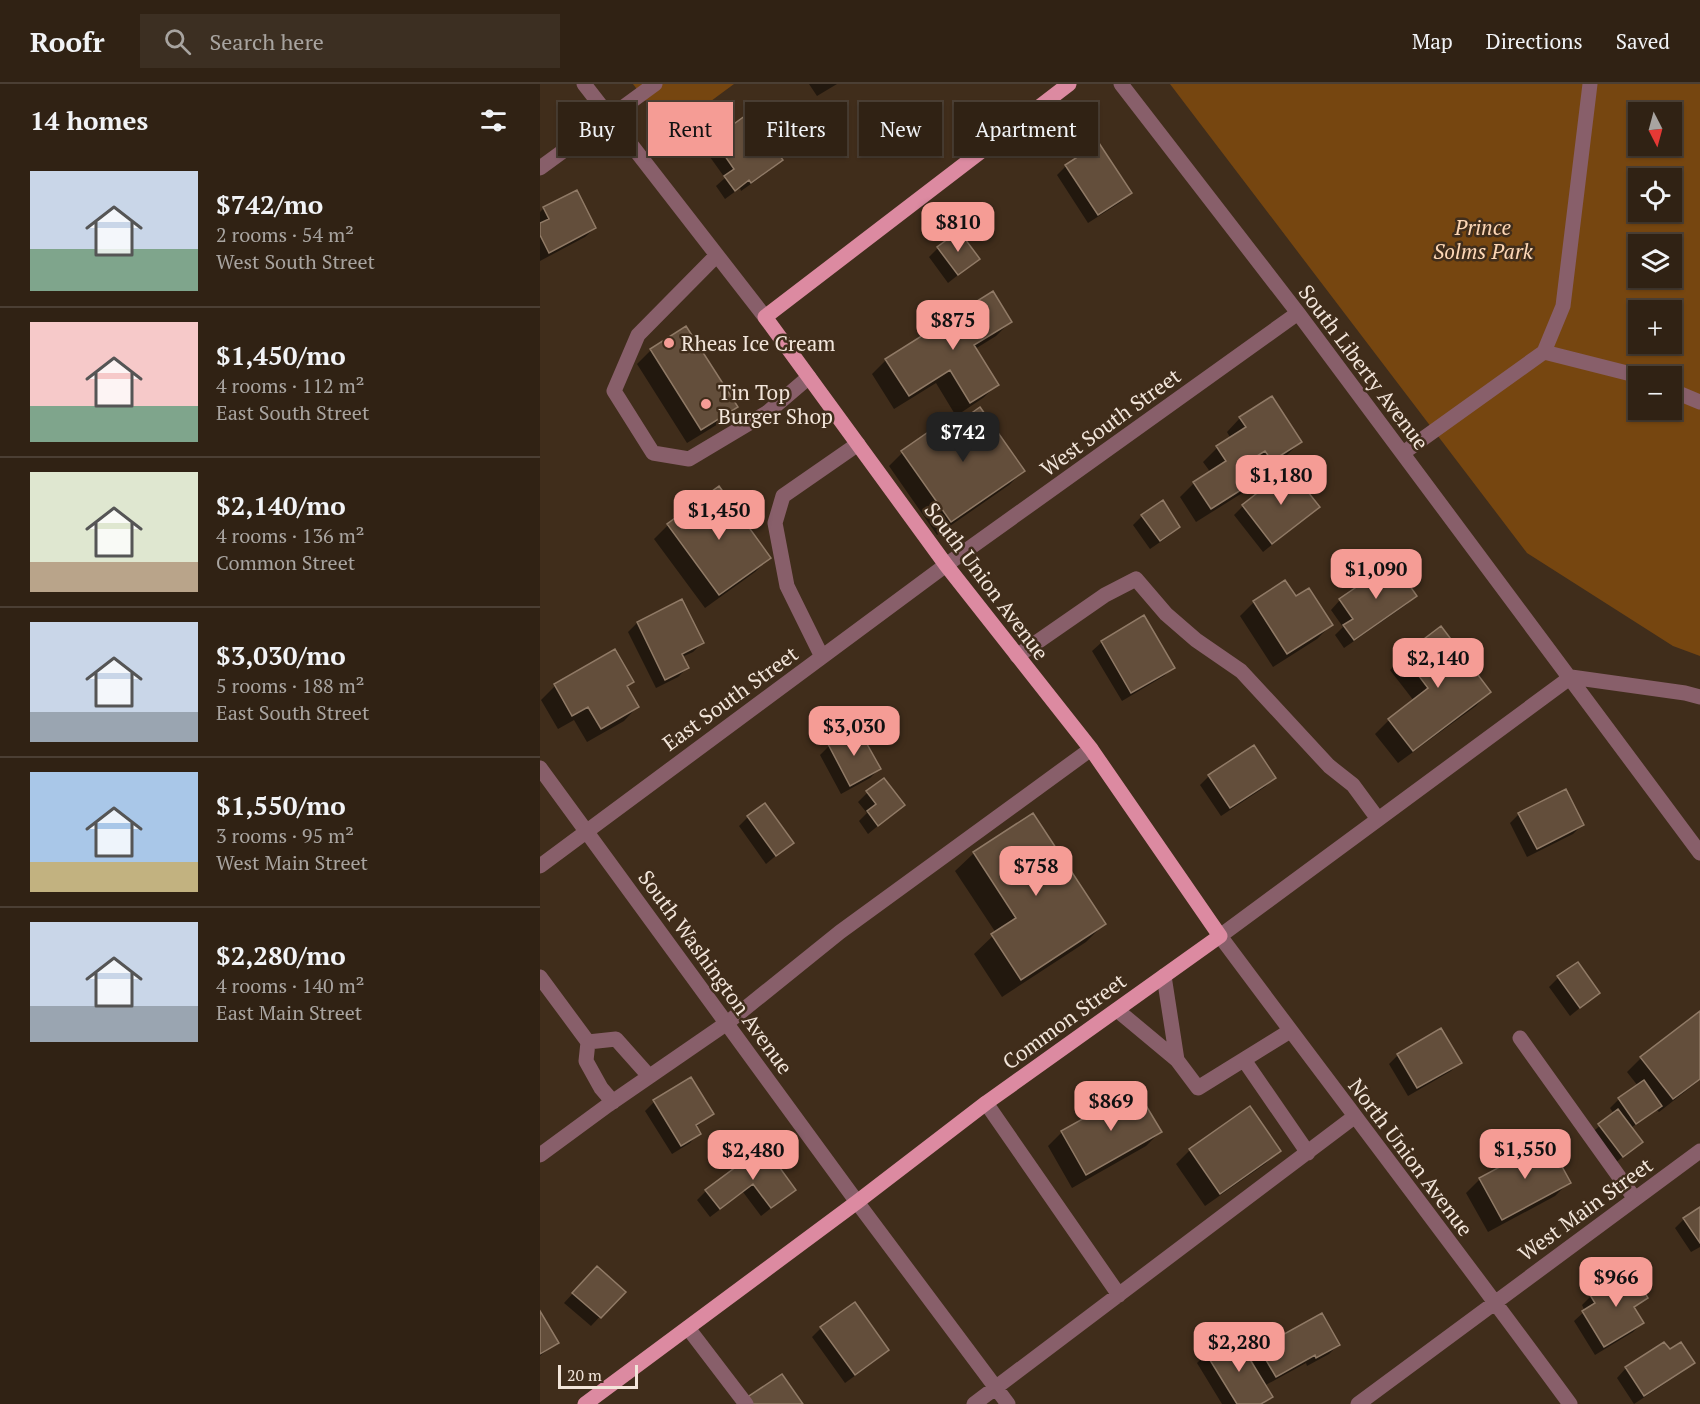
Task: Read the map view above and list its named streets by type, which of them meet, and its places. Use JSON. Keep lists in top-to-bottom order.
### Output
{
  "streets": {
    "main road": ["South Union Avenue", "Common Street"],
    "street": [
      "South Liberty Avenue",
      "West South Street",
      "East South Street",
      "South Washington Avenue",
      "North Union Avenue",
      "West Main Street"
    ]
  },
  "crossings": [
    ["South Liberty Avenue", "West South Street"],
    ["South Liberty Avenue", "Common Street"],
    ["West South Street", "South Union Avenue"],
    ["West South Street", "East South Street"],
    ["South Union Avenue", "East South Street"],
    ["South Union Avenue", "Common Street"],
    ["South Union Avenue", "North Union Avenue"],
    ["East South Street", "South Washington Avenue"],
    ["South Washington Avenue", "Common Street"],
    ["Common Street", "North Union Avenue"],
    ["North Union Avenue", "West Main Street"]
  ],
  "parks": ["Prince Solms Park"],
  "places": ["Rheas Ice Cream", "Tin Top Burger Shop"],
  "scale_bar": "20 m",
  "north": "bottom",
  "page": {
    "header": "Roofr",
    "search": "Search here",
    "nav": ["Map", "Directions", "Saved"],
    "heading": "14 homes",
    "map_buttons": ["+", "−"],
    "chip": [
      "Buy",
      "Rent",
      "Filters",
      "New",
      "Apartment"
    ],
    "list": [
      {
        "name": "$742/mo",
        "note": "2 rooms · 54 m² · West South Street"
      },
      {
        "name": "$1,450/mo",
        "note": "4 rooms · 112 m² · East South Street"
      },
      {
        "name": "$2,140/mo",
        "note": "4 rooms · 136 m² · Common Street"
      },
      {
        "name": "$3,030/mo",
        "note": "5 rooms · 188 m² · East South Street"
      },
      {
        "name": "$1,550/mo",
        "note": "3 rooms · 95 m² · West Main Street"
      },
      {
        "name": "$2,280/mo",
        "note": "4 rooms · 140 m² · East Main Street"
      }
    ],
    "price": [
      "$810",
      "$875",
      "$742",
      "$1,180",
      "$1,450",
      "$1,090",
      "$2,140",
      "$3,030",
      "$758",
      "$869",
      "$1,550",
      "$2,480",
      "$966",
      "$2,280"
    ],
    "scale": "20 m"
  }
}
